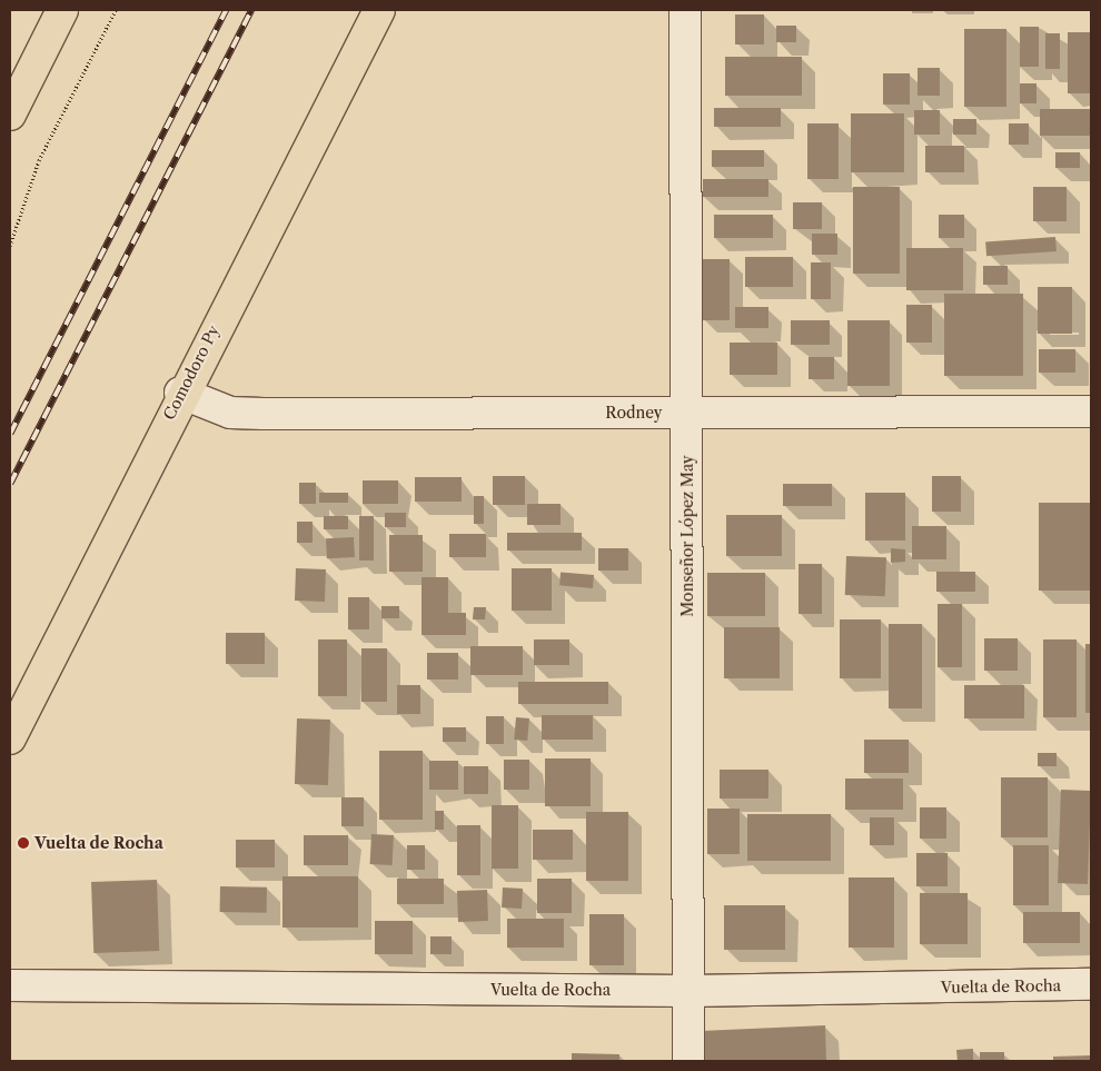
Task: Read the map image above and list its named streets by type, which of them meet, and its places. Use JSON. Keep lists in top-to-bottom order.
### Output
{
  "streets": {
    "main road": ["Comodoro Py"],
    "street": ["Rodney", "Monseñor López May", "Vuelta de Rocha"]
  },
  "crossings": [
    ["Comodoro Py", "Rodney"],
    ["Rodney", "Monseñor López May"],
    ["Monseñor López May", "Vuelta de Rocha"]
  ],
  "places": ["Vuelta de Rocha"]
}
